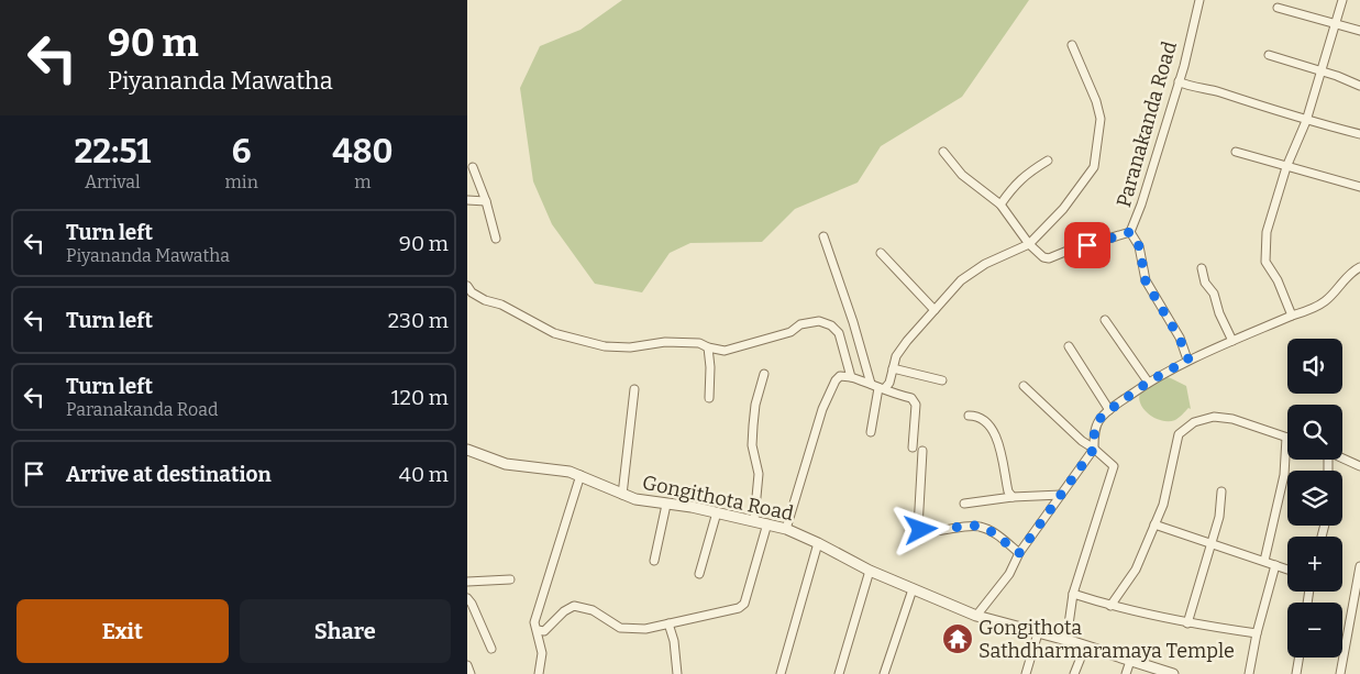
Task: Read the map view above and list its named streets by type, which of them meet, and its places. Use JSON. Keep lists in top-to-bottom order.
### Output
{
  "streets": {
    "street": ["Paranakanda Road", "Gongithota Road"]
  },
  "places": {
    "temple": ["Gongithota Sathdharmaramaya Temple"]
  },
  "page": {
    "turn": ["90 m", "Piyananda Mawatha"],
    "eta": [
      "22:51",
      "Arrival",
      "6",
      "min",
      "480",
      "m"
    ],
    "list": [
      {
        "name": "Turn left",
        "note": "Piyananda Mawatha",
        "value": "90 m"
      },
      {
        "name": "Turn left",
        "value": "230 m"
      },
      {
        "name": "Turn left",
        "note": "Paranakanda Road",
        "value": "120 m"
      },
      {
        "name": "Arrive at destination",
        "value": "40 m"
      }
    ],
    "map_buttons": ["+", "−"],
    "buttons": ["Exit", "Share"]
  }
}
